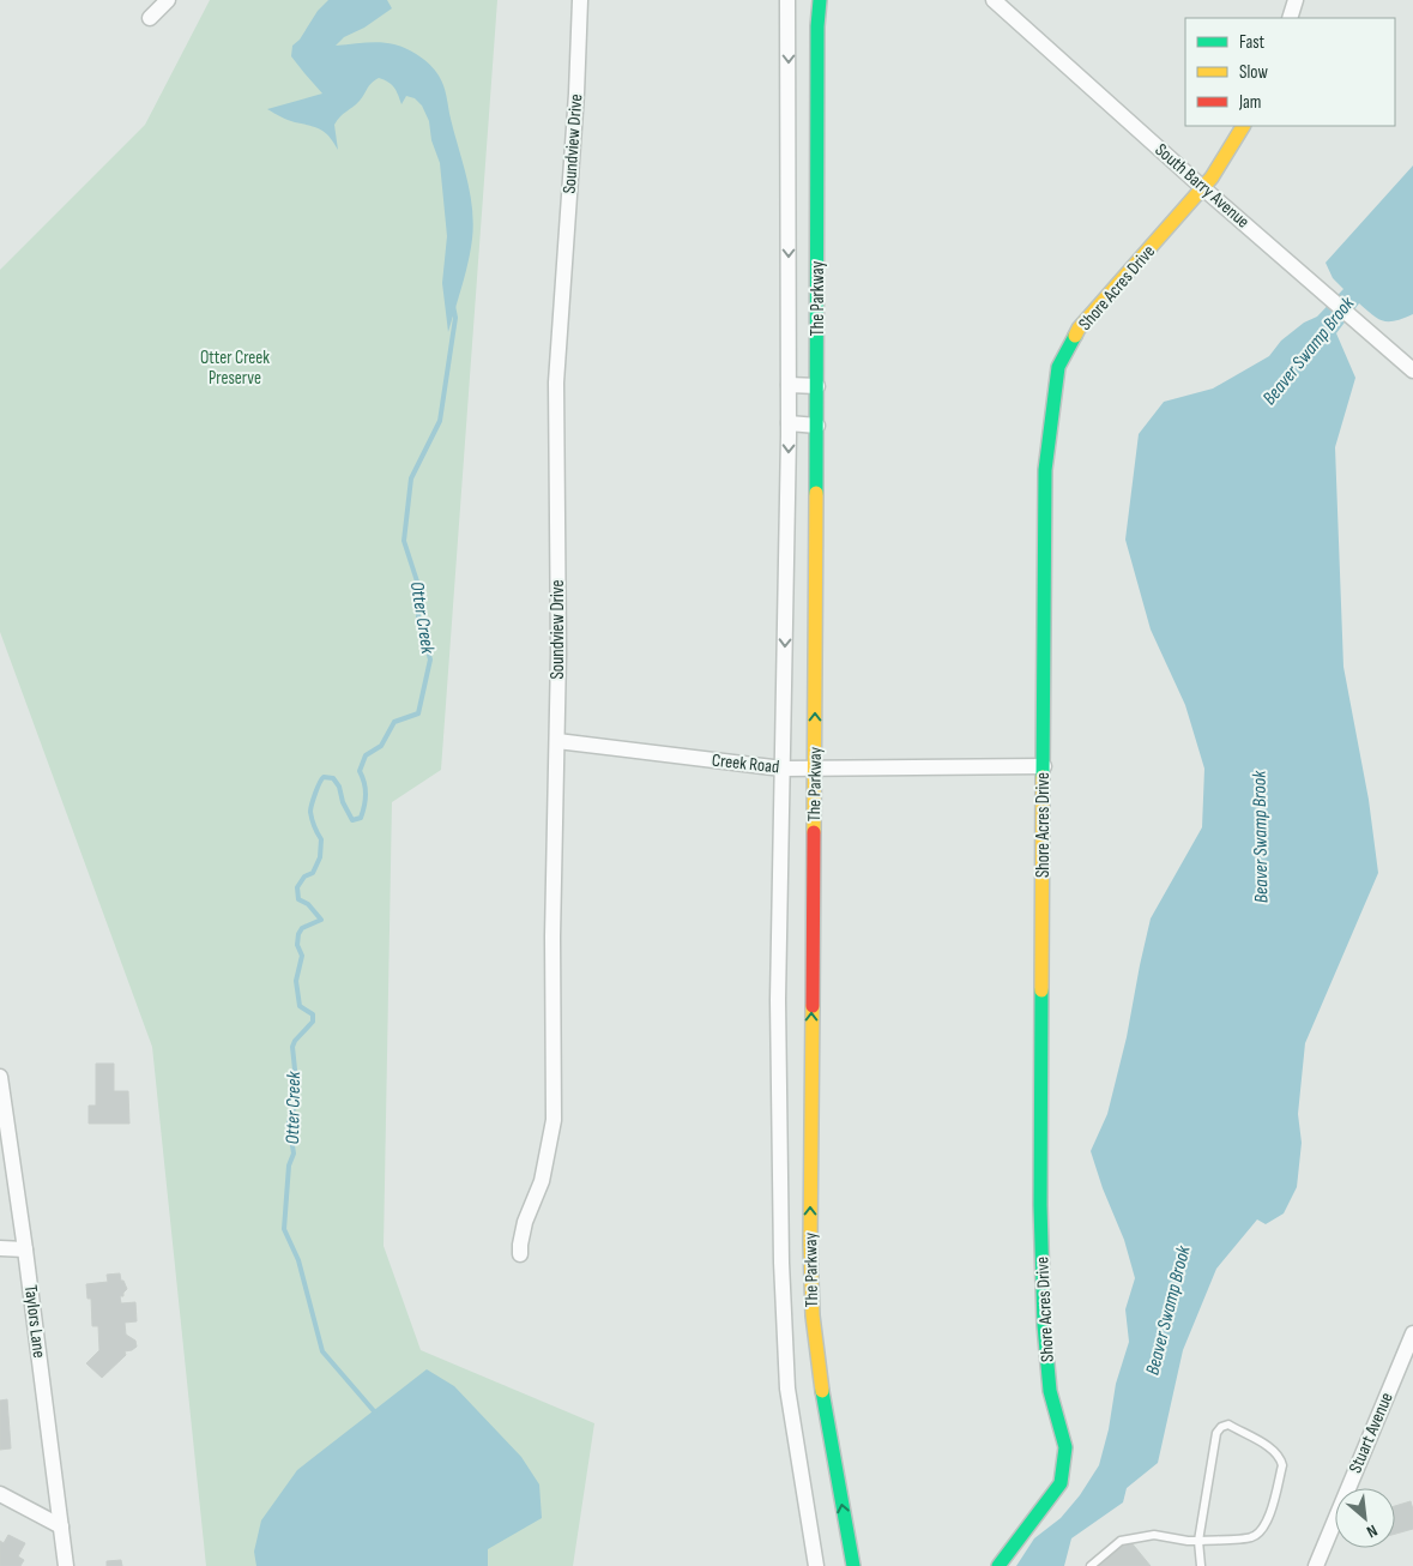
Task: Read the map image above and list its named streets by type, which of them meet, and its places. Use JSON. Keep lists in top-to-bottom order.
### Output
{
  "streets": {
    "street": [
      "Soundview Drive",
      "South Barry Avenue",
      "Shore Acres Drive",
      "The Parkway",
      "Creek Road",
      "Taylors Lane",
      "Stuart Avenue"
    ]
  },
  "crossings": [
    ["Soundview Drive", "Creek Road"],
    ["South Barry Avenue", "Shore Acres Drive"],
    ["Shore Acres Drive", "Creek Road"],
    ["The Parkway", "Creek Road"]
  ],
  "water": ["Beaver Swamp Brook", "Otter Creek"],
  "parks": ["Otter Creek Preserve"],
  "legend": ["Fast", "Slow", "Jam"],
  "north": "bottom right"
}
